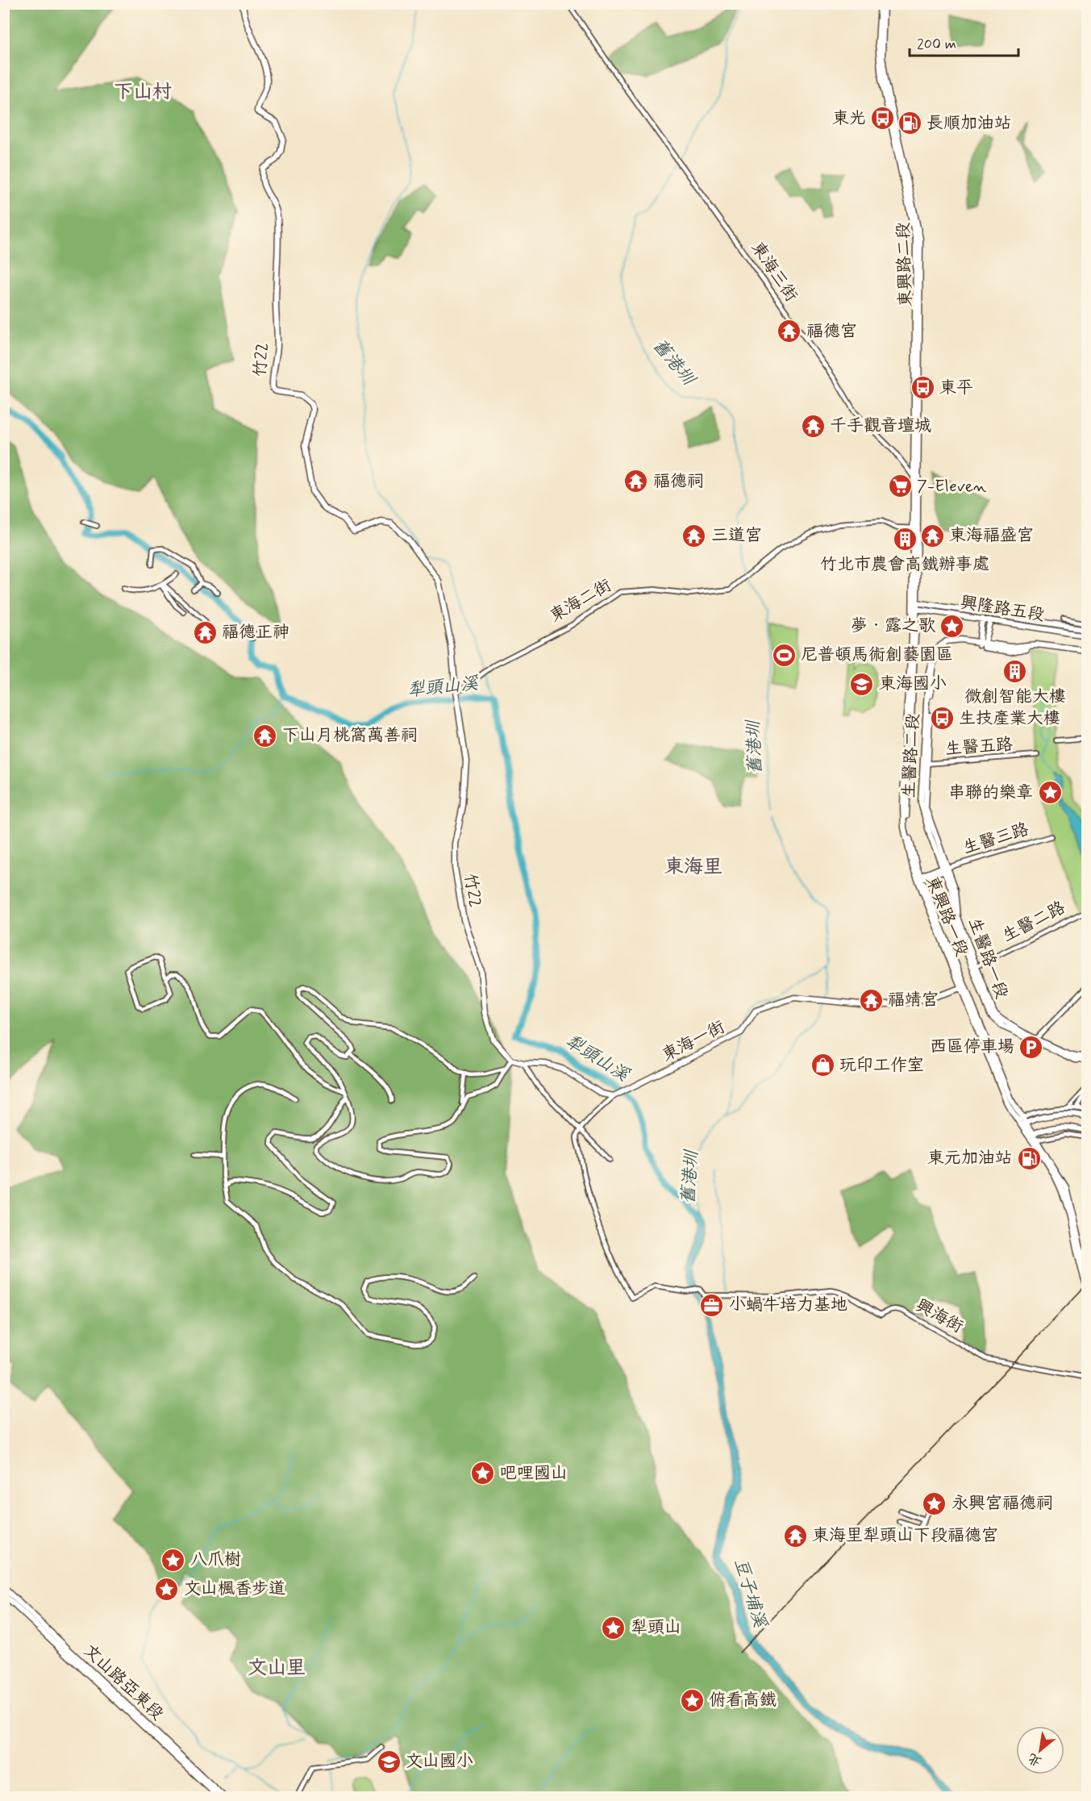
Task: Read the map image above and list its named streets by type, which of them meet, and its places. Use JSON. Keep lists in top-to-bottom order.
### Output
{
  "streets": {
    "street": [
      "東興路二段",
      "東海三街",
      "竹22",
      "東海二街",
      "興隆路五段",
      "生醫五路",
      "生醫路二段",
      "生醫三路",
      "東興路一段",
      "生醫二路",
      "生醫路一段",
      "東海一街",
      "興海街",
      "文山路亞東段"
    ]
  },
  "crossings": [
    ["東興路二段", "東海三街"],
    ["東興路二段", "東海二街"],
    ["東興路二段", "東興路一段"],
    ["竹22", "東海二街"],
    ["東海二街", "東興路一段"],
    ["興隆路五段", "東興路一段"],
    ["生醫五路", "生醫路二段"],
    ["生醫路二段", "生醫三路"],
    ["生醫路二段", "生醫路一段"],
    ["生醫三路", "生醫路一段"],
    ["東興路一段", "東海一街"],
    ["生醫二路", "生醫路一段"]
  ],
  "districts": ["下山村", "東海里", "文山里"],
  "water": ["舊港圳", "犁頭山溪", "豆子埔溪"],
  "places": {
    "bus stop": ["東光", "東平", "生技產業大樓"],
    "fuel station": ["長順加油站", "東元加油站"],
    "temple": [
      "福德宮",
      "千手觀音壇城",
      "福德祠",
      "三道宮",
      "東海福盛宮",
      "福德正神",
      "下山月桃窩萬善祠",
      "福靖宮",
      "東海里犁頭山下段福德宮"
    ],
    "supermarket": ["7-Eleven"],
    "building": ["竹北市農會高鐵辦事處", "微創智能大樓"],
    "place": [
      "夢．露之歌",
      "串聯的樂章",
      "吧哩國山",
      "永興宮福德祠",
      "八爪樹",
      "文山楓香步道",
      "犁頭山",
      "俯看高鐵"
    ],
    "sports": ["尼普頓馬術創藝園區"],
    "school or university": ["東海國小", "文山國小"],
    "parking": ["西區停車場"],
    "shop": ["玩印工作室"],
    "office": ["小蝸牛培力基地"]
  },
  "scale_bar": "200 m",
  "north": "bottom left"
}
